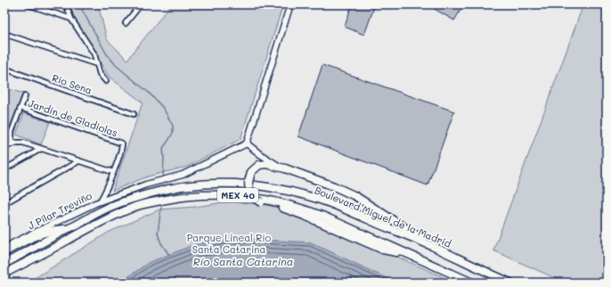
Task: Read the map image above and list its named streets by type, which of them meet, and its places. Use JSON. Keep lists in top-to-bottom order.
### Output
{
  "streets": {
    "highway": ["MEX 40", "Boulevard Miguel de la Madrid"],
    "street": ["Río Sena", "Jardín de Gladiolas"]
  },
  "water": ["Río Santa Catarina"],
  "parks": ["Parque Lineal Río Santa Catarina"]
}
